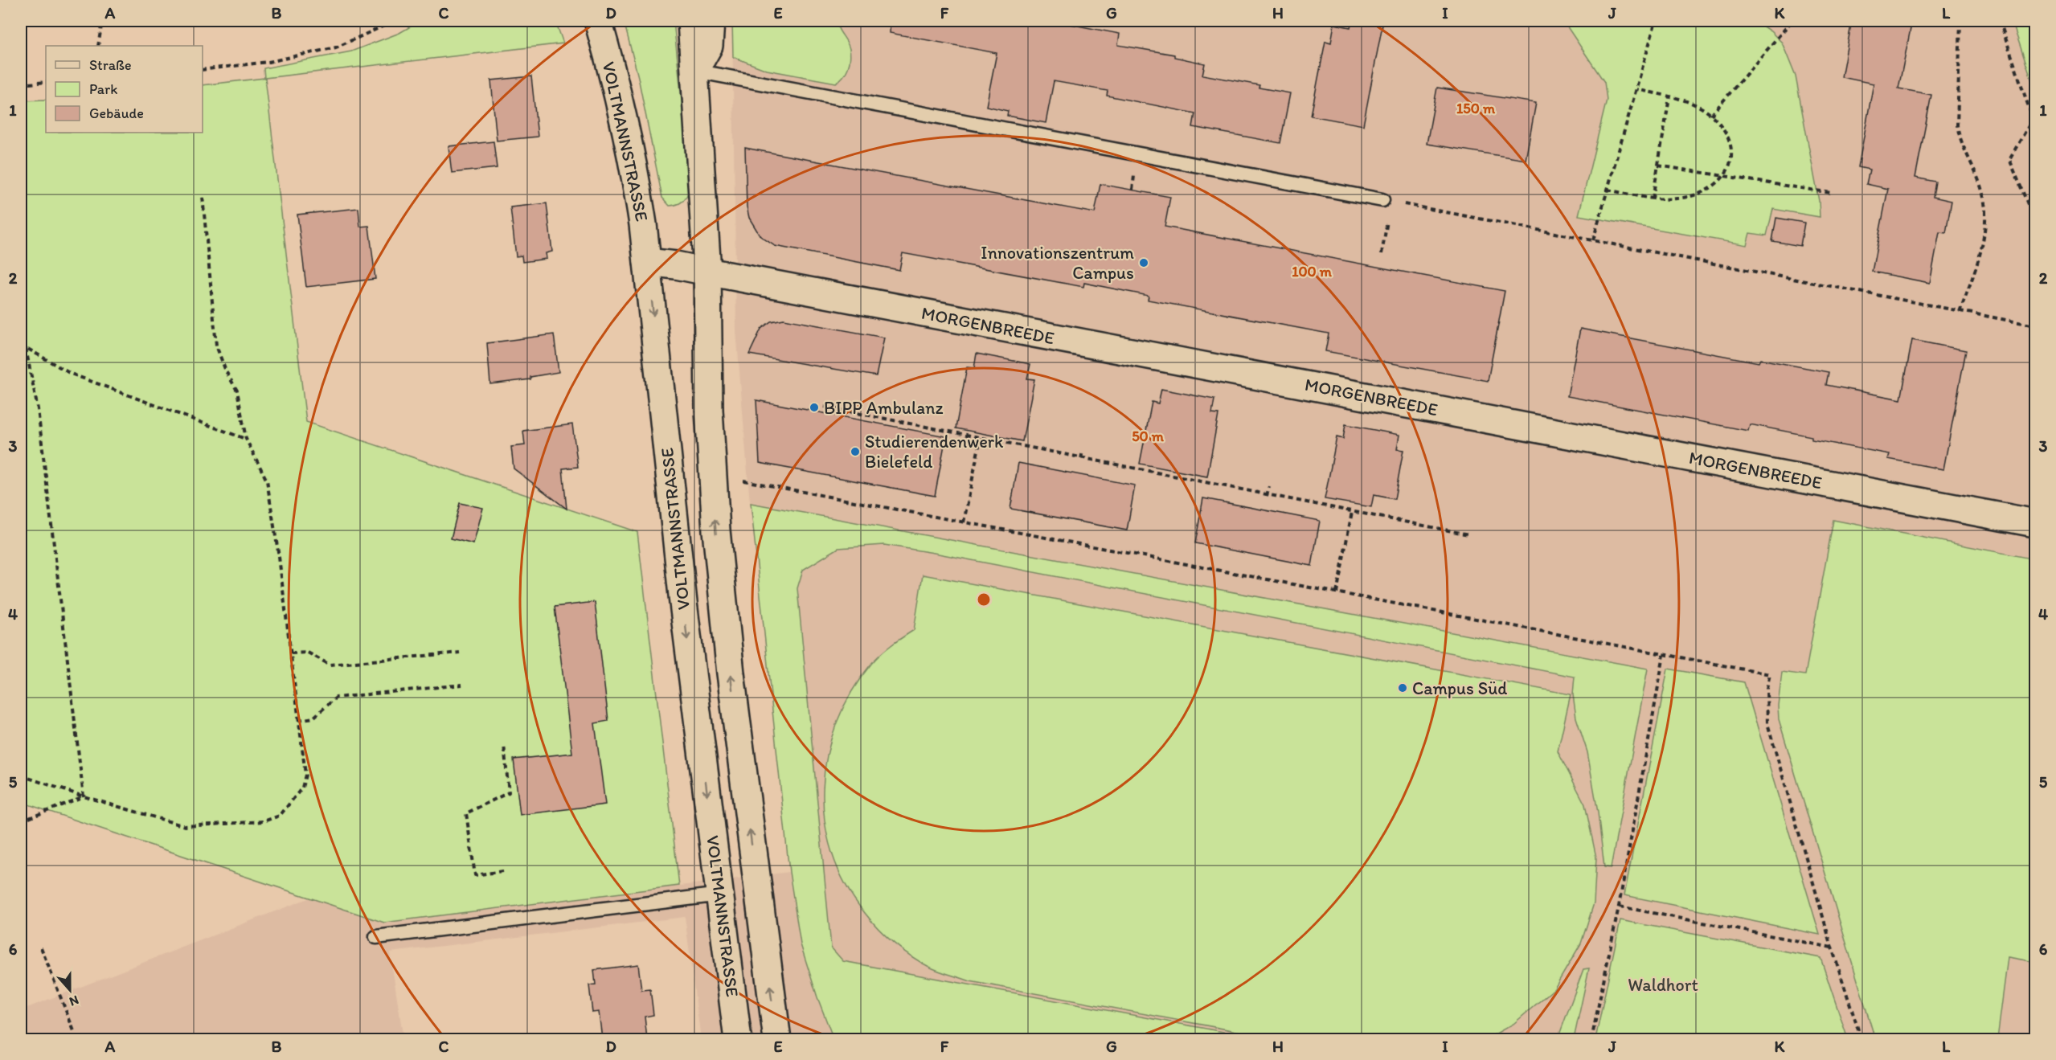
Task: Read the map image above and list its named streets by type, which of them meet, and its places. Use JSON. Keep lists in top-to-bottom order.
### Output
{
  "streets": {
    "street": ["VOLTMANNSTRASSE", "MORGENBREEDE"]
  },
  "crossings": [
    ["VOLTMANNSTRASSE", "MORGENBREEDE"]
  ],
  "parks": ["Waldhort"],
  "places": [
    "Innovationszentrum Campus",
    "BIPP Ambulanz",
    "Studierendenwerk Bielefeld",
    "Campus Süd"
  ],
  "legend": ["Straße", "Park", "Gebäude"],
  "north": "bottom",
  "grid": {
    "columns": [
      "A",
      "B",
      "C",
      "D",
      "E",
      "F",
      "G",
      "H",
      "I",
      "J",
      "K",
      "L"
    ],
    "rows": [
      "1",
      "2",
      "3",
      "4",
      "5",
      "6"
    ]
  },
  "rings": ["150 m", "100 m", "50 m"]
}
